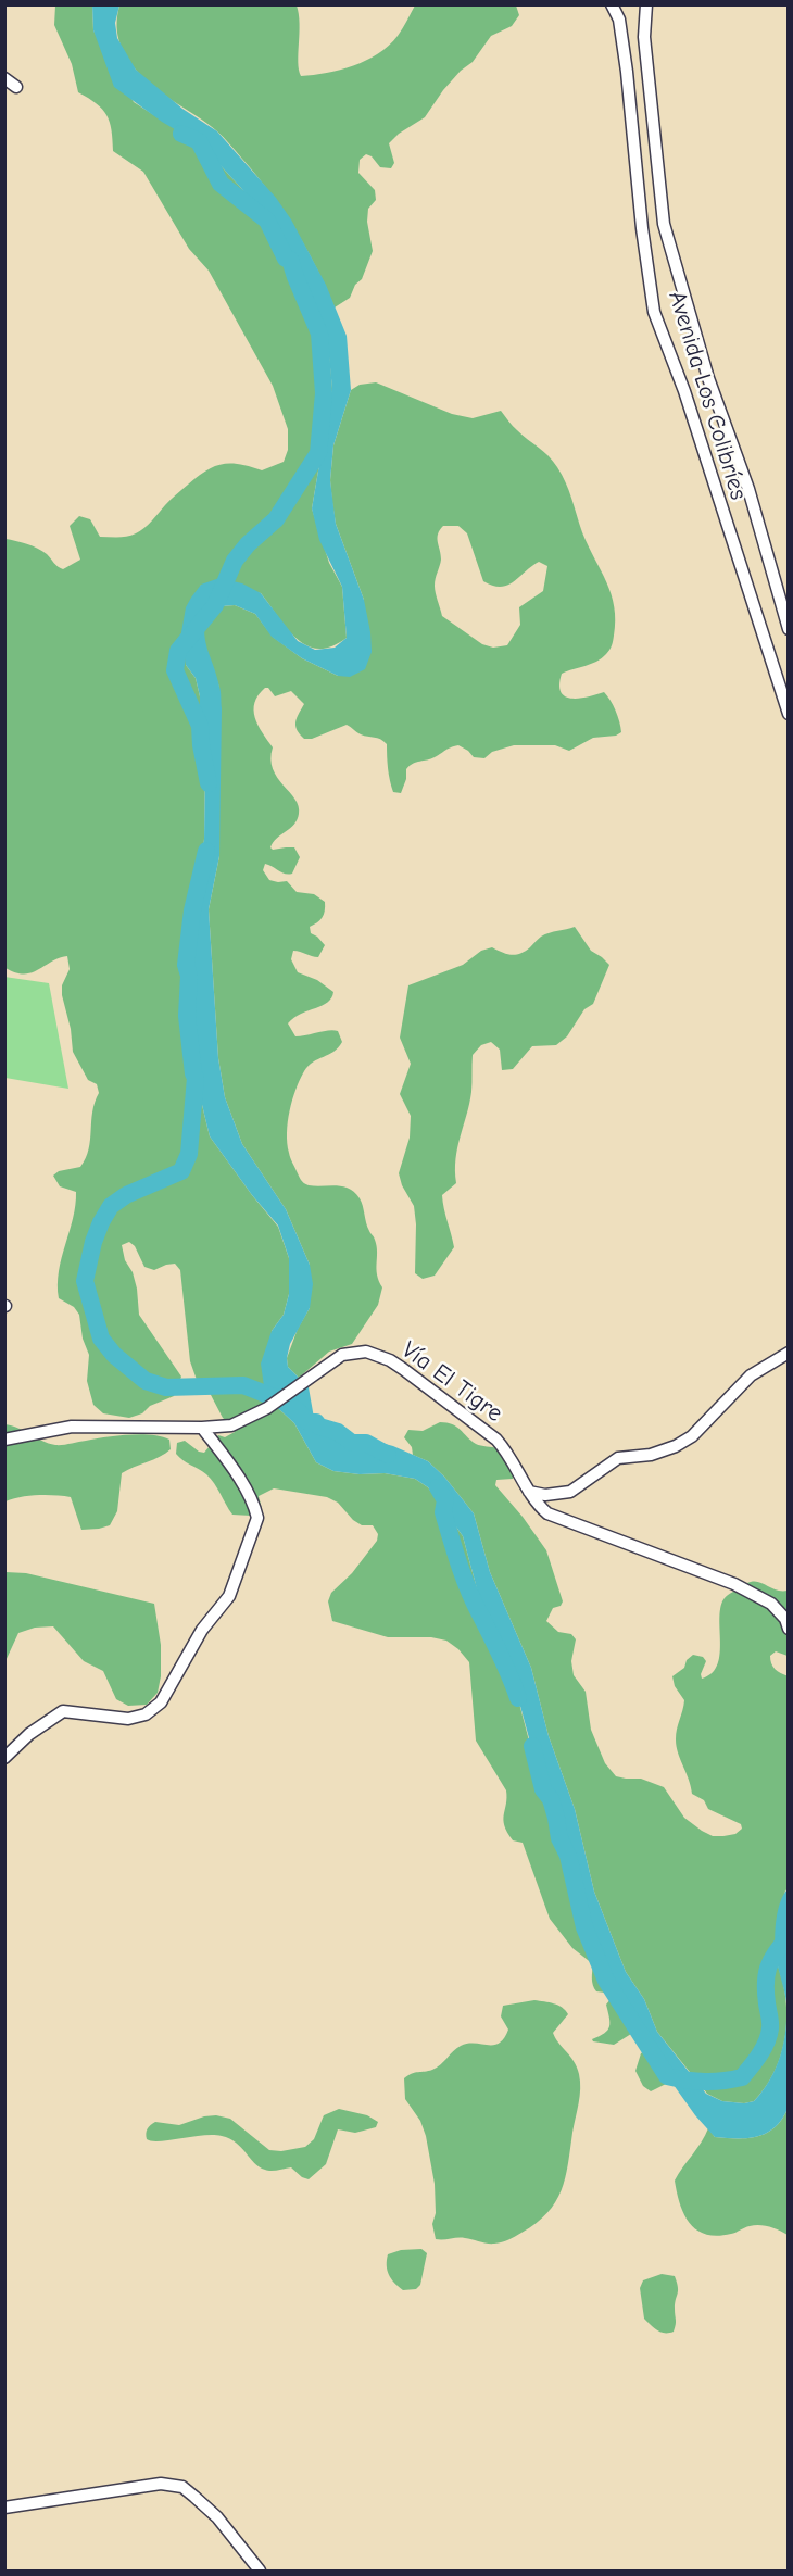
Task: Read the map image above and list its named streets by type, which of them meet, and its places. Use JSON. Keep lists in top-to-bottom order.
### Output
{
  "streets": {
    "street": ["Avenida Los Colibríes", "Vía El Tigre"]
  }
}
